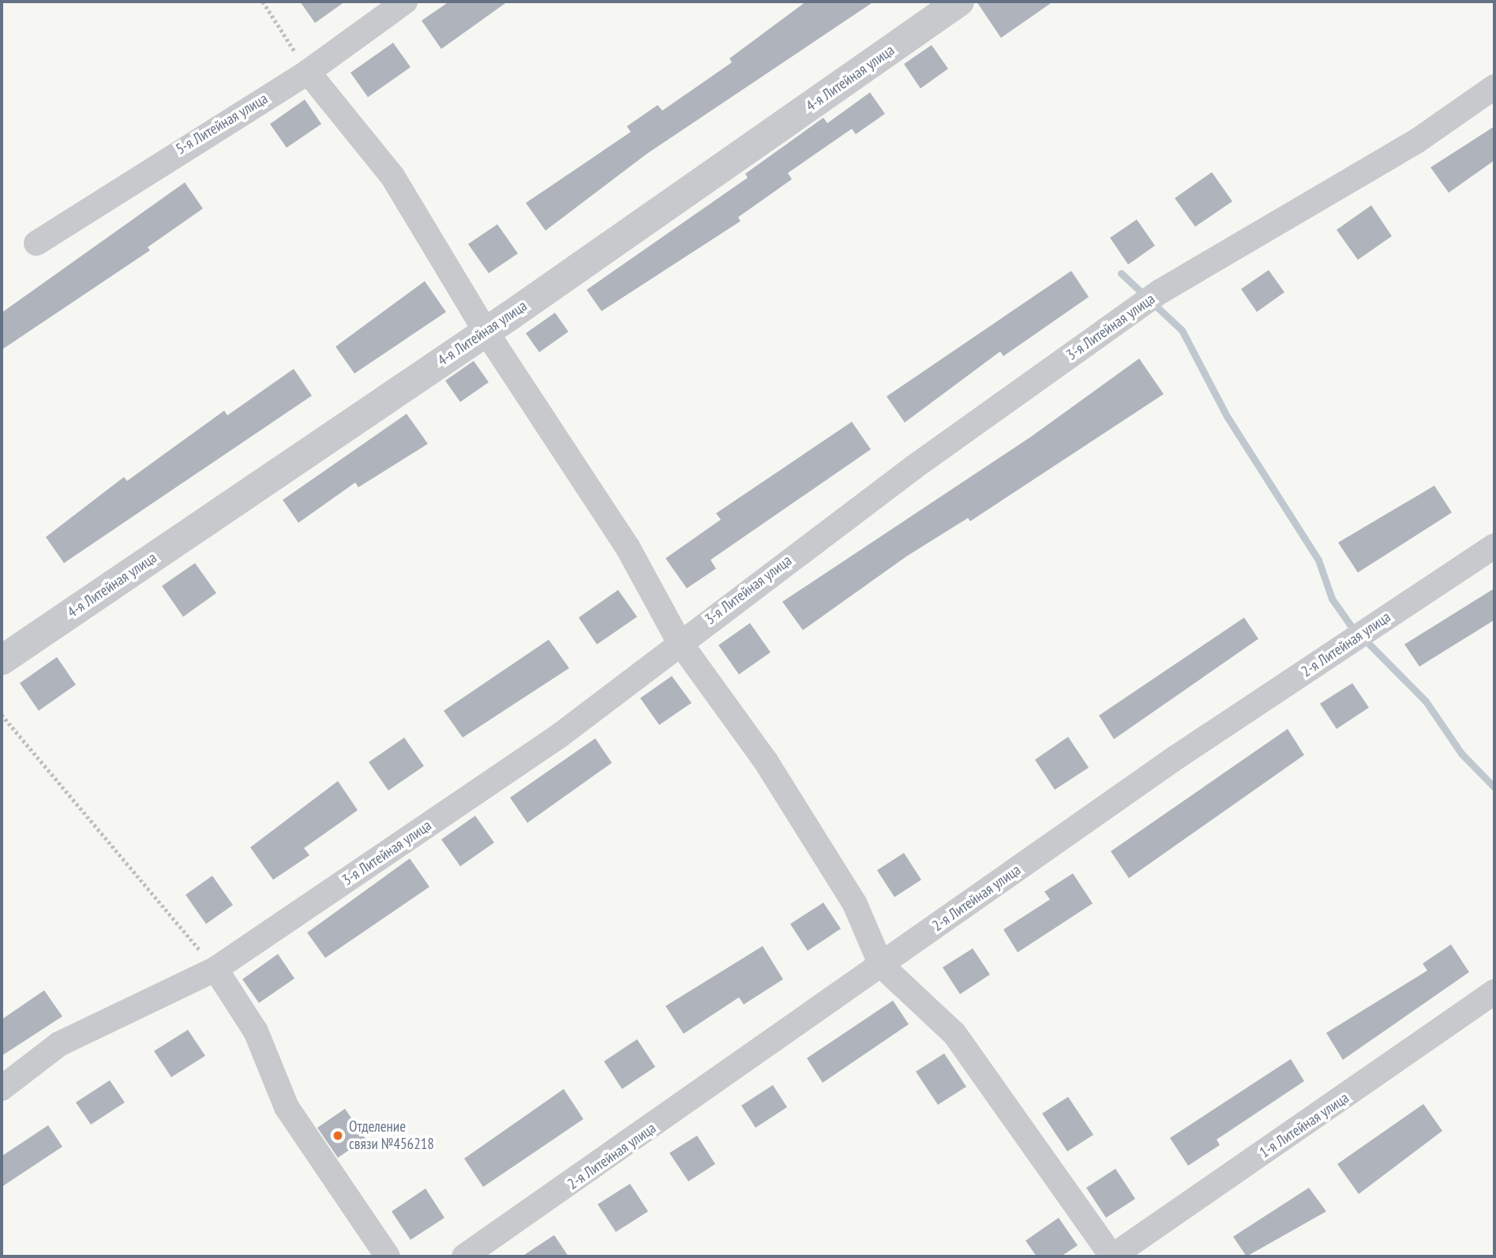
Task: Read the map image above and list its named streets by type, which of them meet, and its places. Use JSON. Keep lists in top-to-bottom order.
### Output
{
  "streets": {
    "street": [
      "4-я Литейная улица",
      "5-я Литейная улица",
      "3-я Литейная улица",
      "2-я Литейная улица",
      "1-я Литейная улица"
    ]
  },
  "places": ["Отделение связи №456218"]
}
